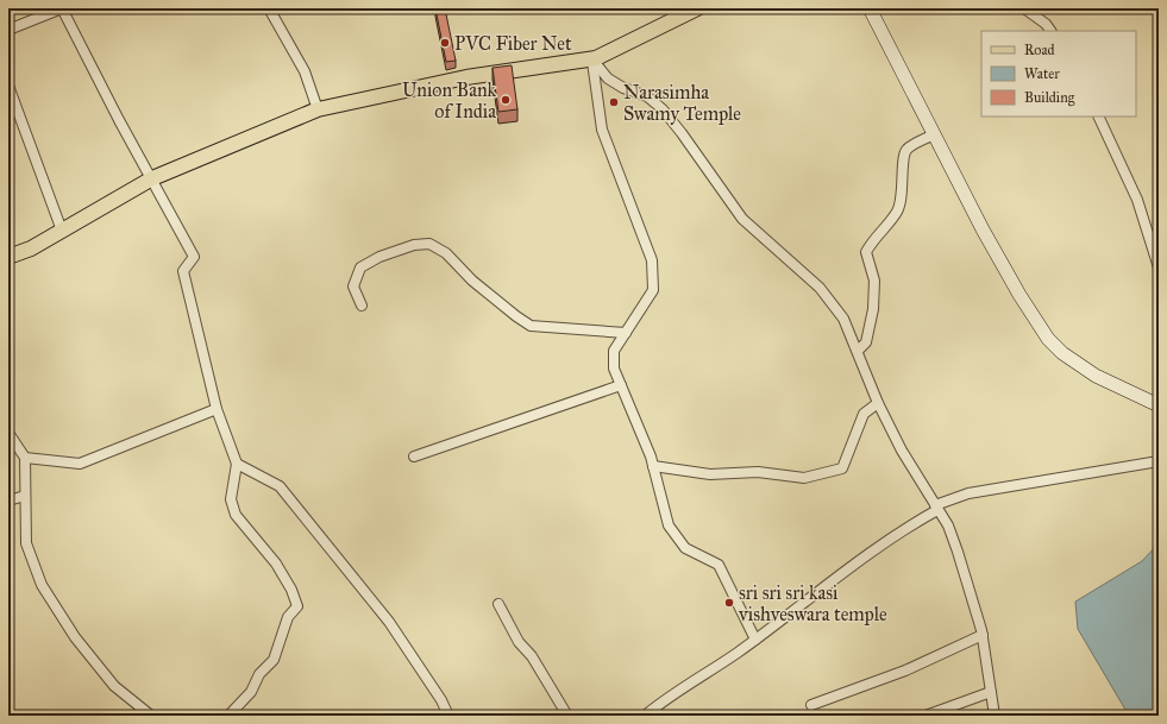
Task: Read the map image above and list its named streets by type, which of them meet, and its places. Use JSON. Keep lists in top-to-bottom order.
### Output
{
  "places": [
    "PVC Fiber Net",
    "Union Bank of India",
    "Narasimha Swamy Temple",
    "sri sri sri kasi vishveswara temple"
  ],
  "legend": ["Road", "Water", "Building"]
}
